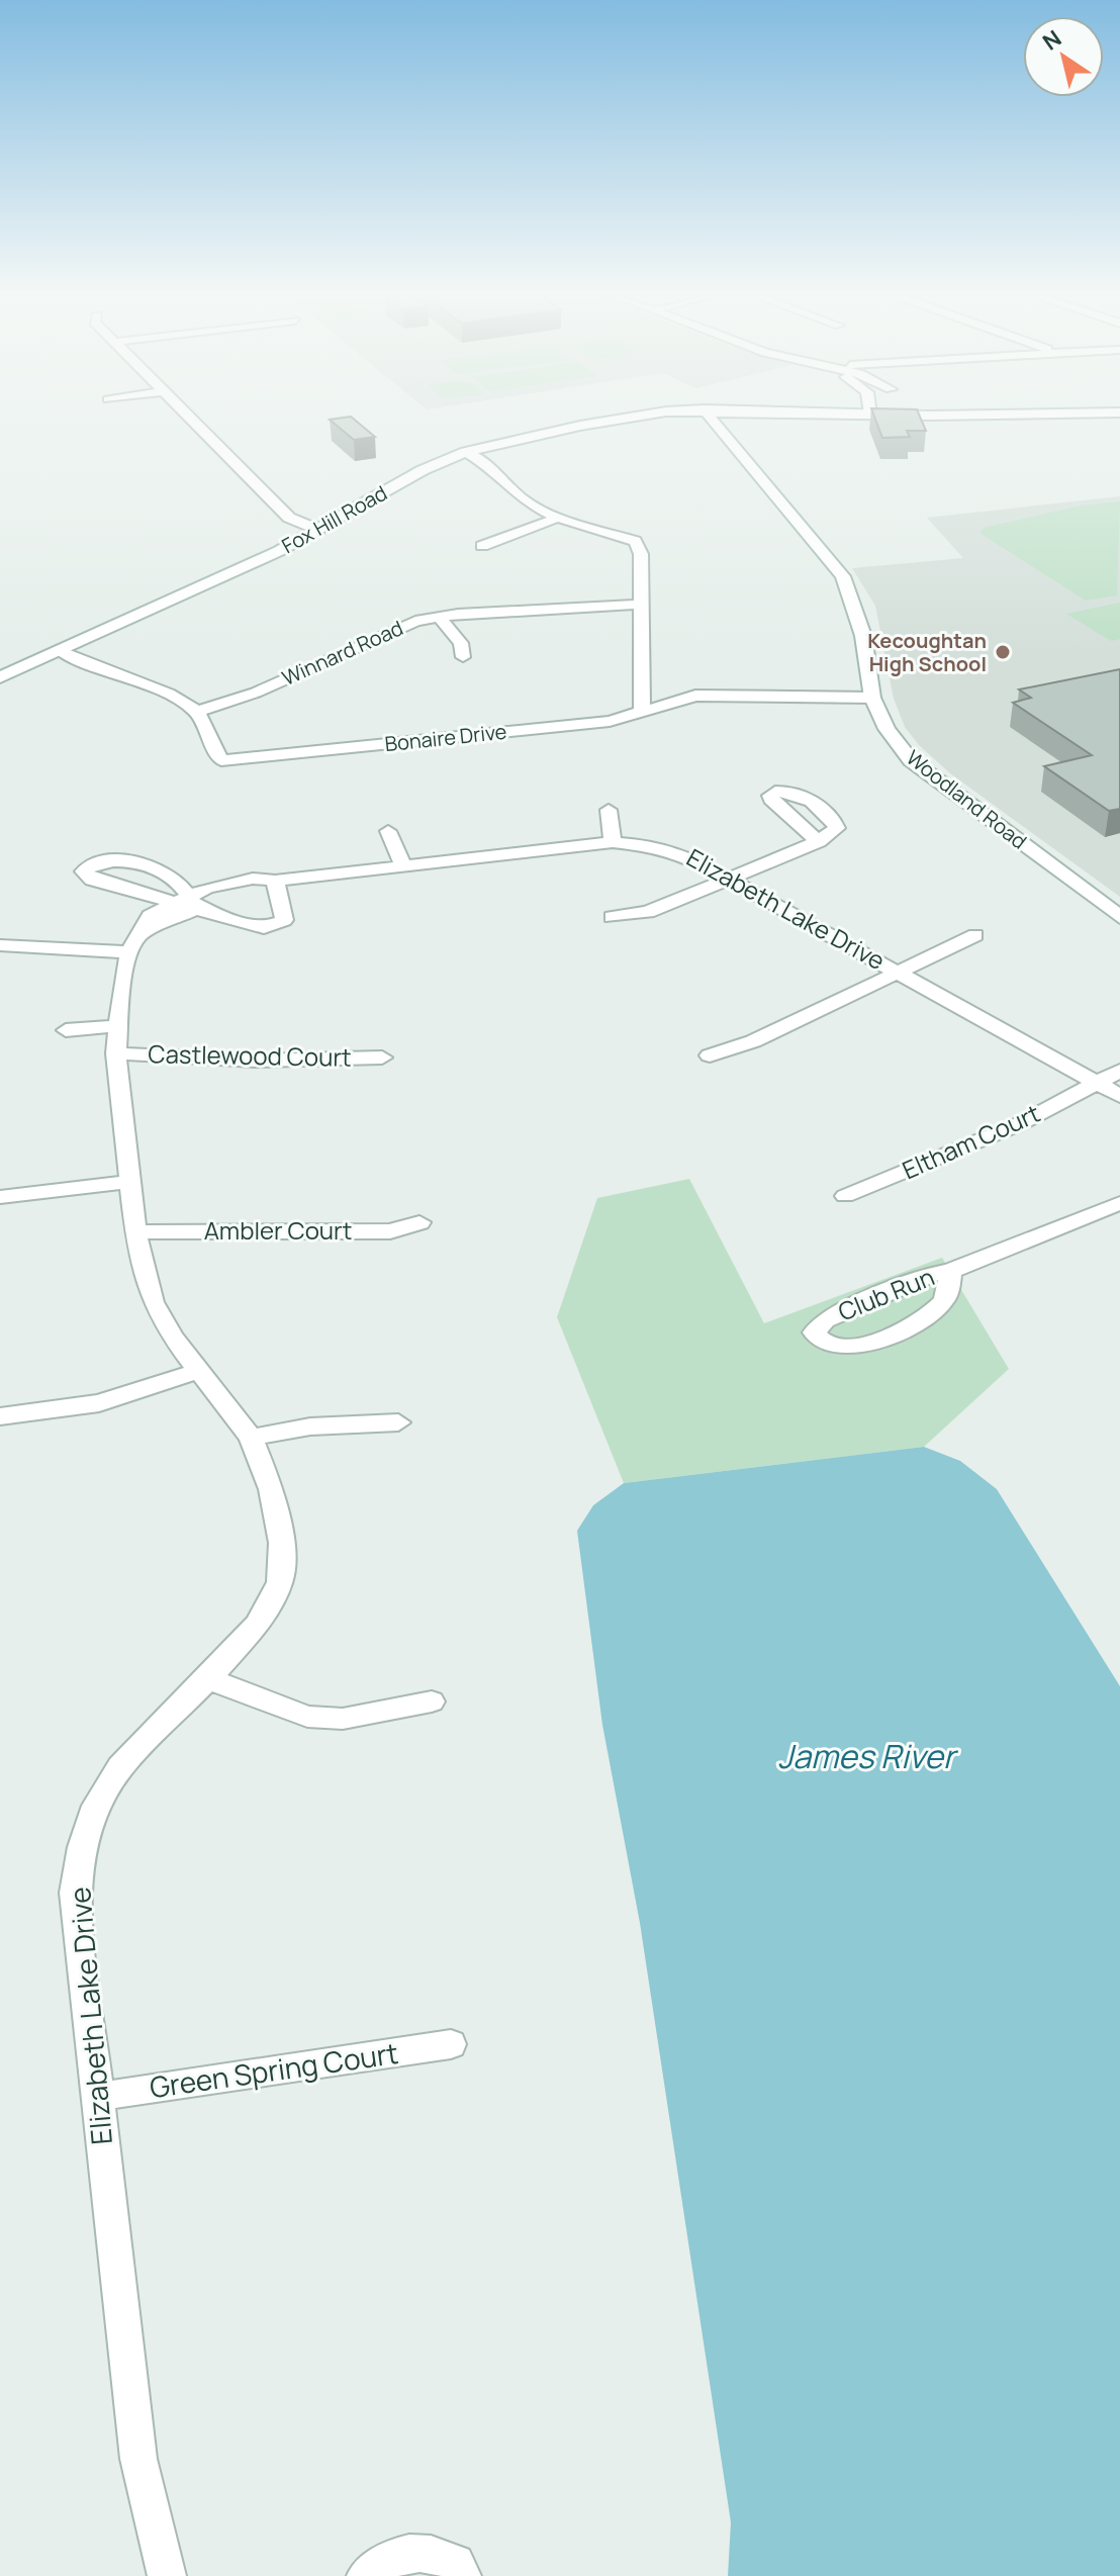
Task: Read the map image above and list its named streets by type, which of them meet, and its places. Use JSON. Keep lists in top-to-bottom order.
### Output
{
  "streets": {
    "main road": ["Fox Hill Road", "Woodland Road"],
    "street": [
      "Winnard Road",
      "Bonaire Drive",
      "Elizabeth Lake Drive",
      "Castlewood Court",
      "Eltham Court",
      "Ambler Court",
      "Club Run",
      "Green Spring Court"
    ]
  },
  "crossings": [
    ["Winnard Road", "Bonaire Drive"],
    ["Bonaire Drive", "Woodland Road"],
    ["Elizabeth Lake Drive", "Castlewood Court"],
    ["Elizabeth Lake Drive", "Eltham Court"],
    ["Elizabeth Lake Drive", "Ambler Court"],
    ["Elizabeth Lake Drive", "Green Spring Court"]
  ],
  "water": ["James River"],
  "places": ["Kecoughtan High School"],
  "north": "top left"
}
